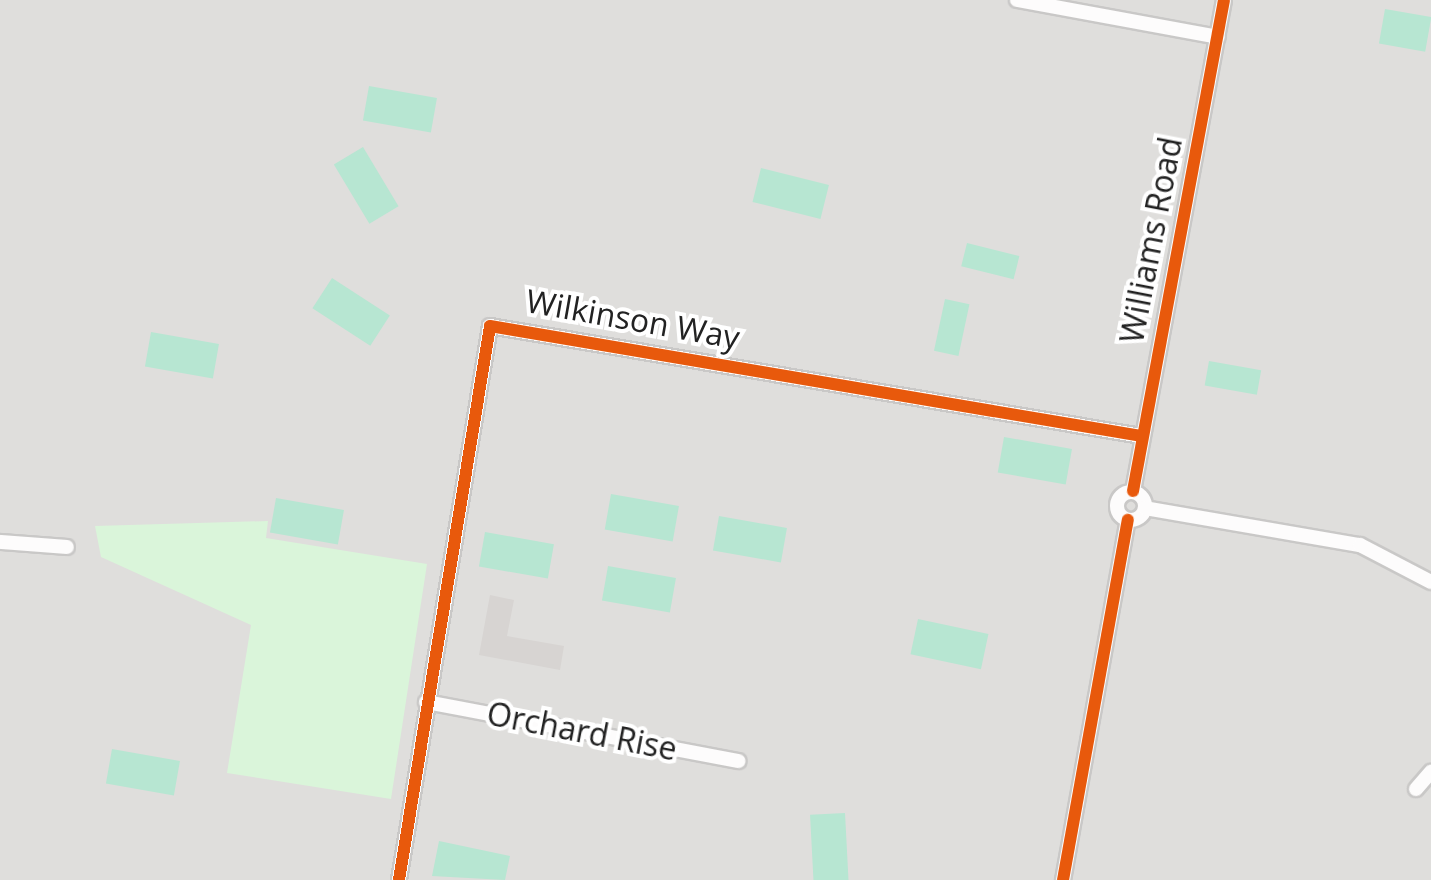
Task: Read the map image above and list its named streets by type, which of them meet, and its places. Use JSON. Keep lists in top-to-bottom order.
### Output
{
  "streets": {
    "street": ["Williams Road", "Wilkinson Way", "Orchard Rise"]
  },
  "crossings": [
    ["Williams Road", "Wilkinson Way"],
    ["Wilkinson Way", "Orchard Rise"]
  ]
}
